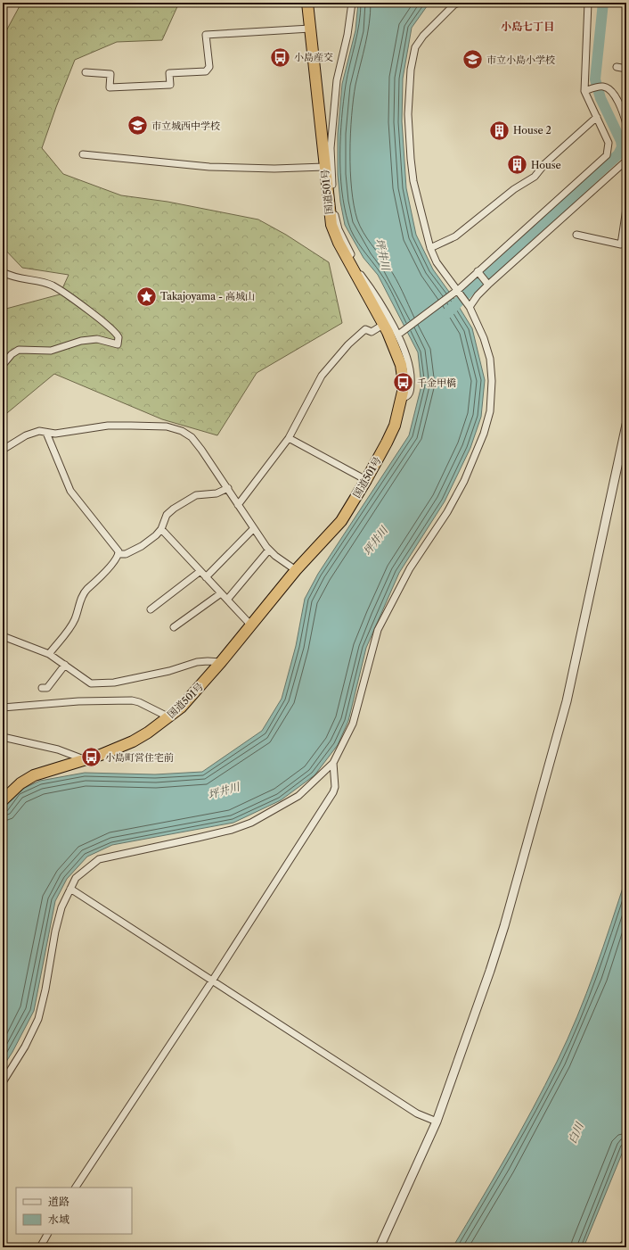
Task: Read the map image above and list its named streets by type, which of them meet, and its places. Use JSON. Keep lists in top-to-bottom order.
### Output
{
  "streets": {
    "highway": ["国道501号"]
  },
  "districts": ["小島七丁目"],
  "water": ["坪井川", "白川"],
  "places": {
    "bus stop": ["小島産交", "千金甲橋", "小島町営住宅前"],
    "school or university": ["市立小島小学校", "市立城西中学校"],
    "building": ["House 2", "House"],
    "place": ["Takajoyama - 高城山"]
  },
  "legend": ["道路", "水域"]
}
